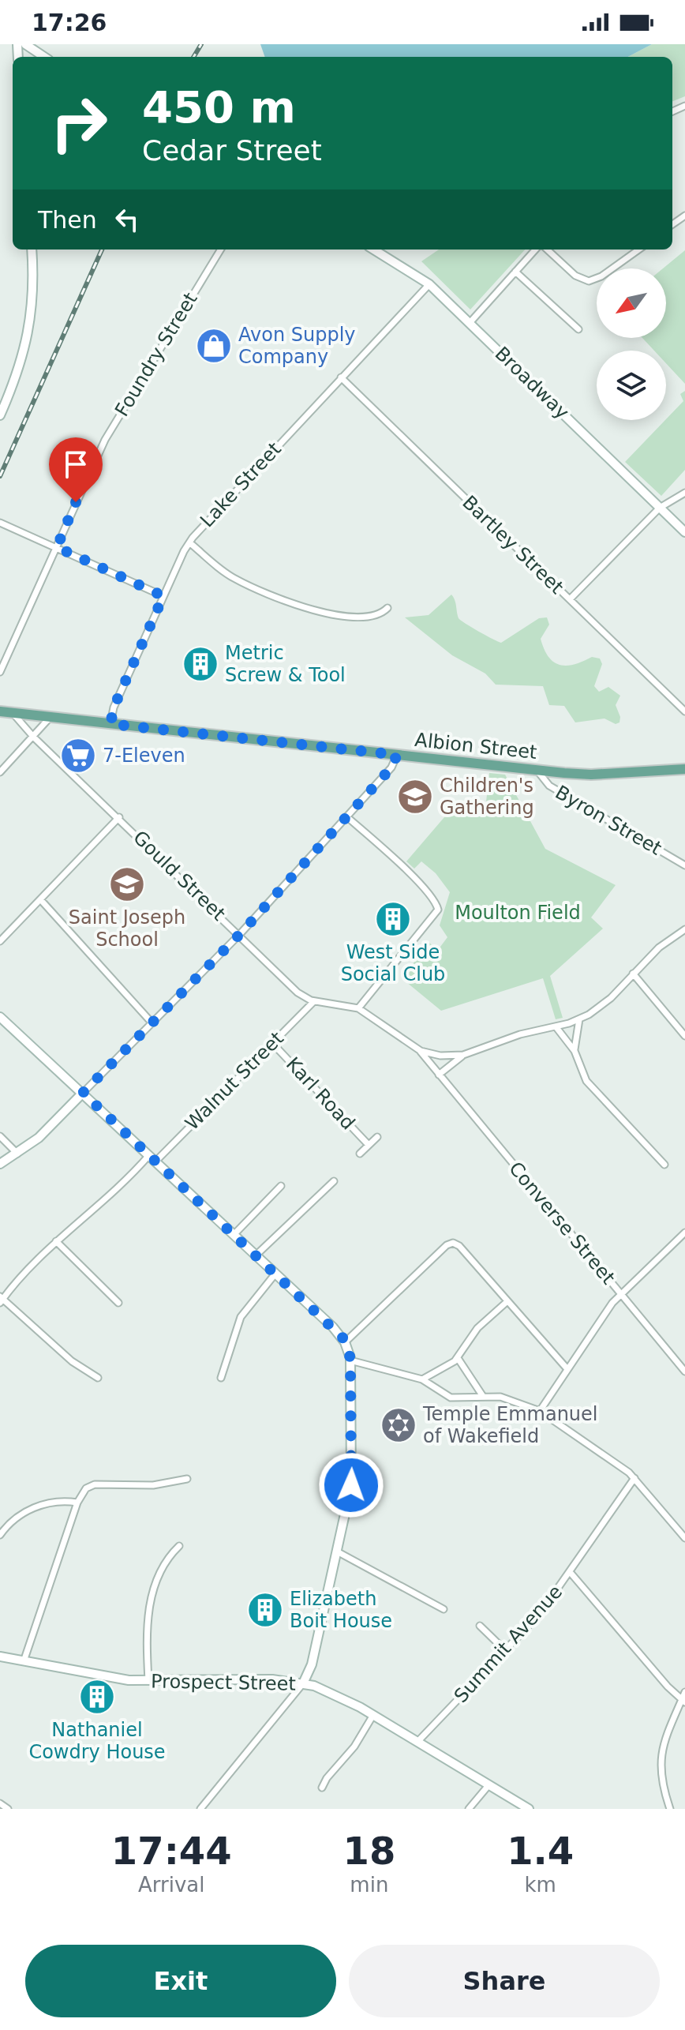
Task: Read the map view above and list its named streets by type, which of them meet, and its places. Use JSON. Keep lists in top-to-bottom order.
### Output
{
  "streets": {
    "main road": ["Albion Street"],
    "street": [
      "Foundry Street",
      "Broadway",
      "Lake Street",
      "Bartley Street",
      "Byron Street",
      "Gould Street",
      "Walnut Street",
      "Karl Road",
      "Converse Street",
      "Summit Avenue",
      "Prospect Street"
    ]
  },
  "crossings": [
    ["Broadway", "Lake Street"],
    ["Lake Street", "Bartley Street"],
    ["Lake Street", "Albion Street"],
    ["Albion Street", "Byron Street"],
    ["Albion Street", "Gould Street"],
    ["Gould Street", "Walnut Street"],
    ["Gould Street", "Converse Street"],
    ["Walnut Street", "Karl Road"],
    ["Summit Avenue", "Prospect Street"]
  ],
  "parks": ["Moulton Field"],
  "places": {
    "shop": ["Avon Supply Company"],
    "building": [
      "Metric Screw & Tool",
      "West Side Social Club",
      "Elizabeth Boit House",
      "Nathaniel Cowdry House"
    ],
    "supermarket": ["7-Eleven"],
    "school or university": ["Children's Gathering", "Saint Joseph School"],
    "synagogue": ["Temple Emmanuel of Wakefield"]
  },
  "north": "bottom left",
  "page": {
    "status": "17:26",
    "turn": ["450 m", "Cedar Street"],
    "then": "Then",
    "eta": [
      "17:44",
      "Arrival",
      "18",
      "min",
      "1.4",
      "km"
    ],
    "buttons": ["Exit", "Share"]
  }
}
